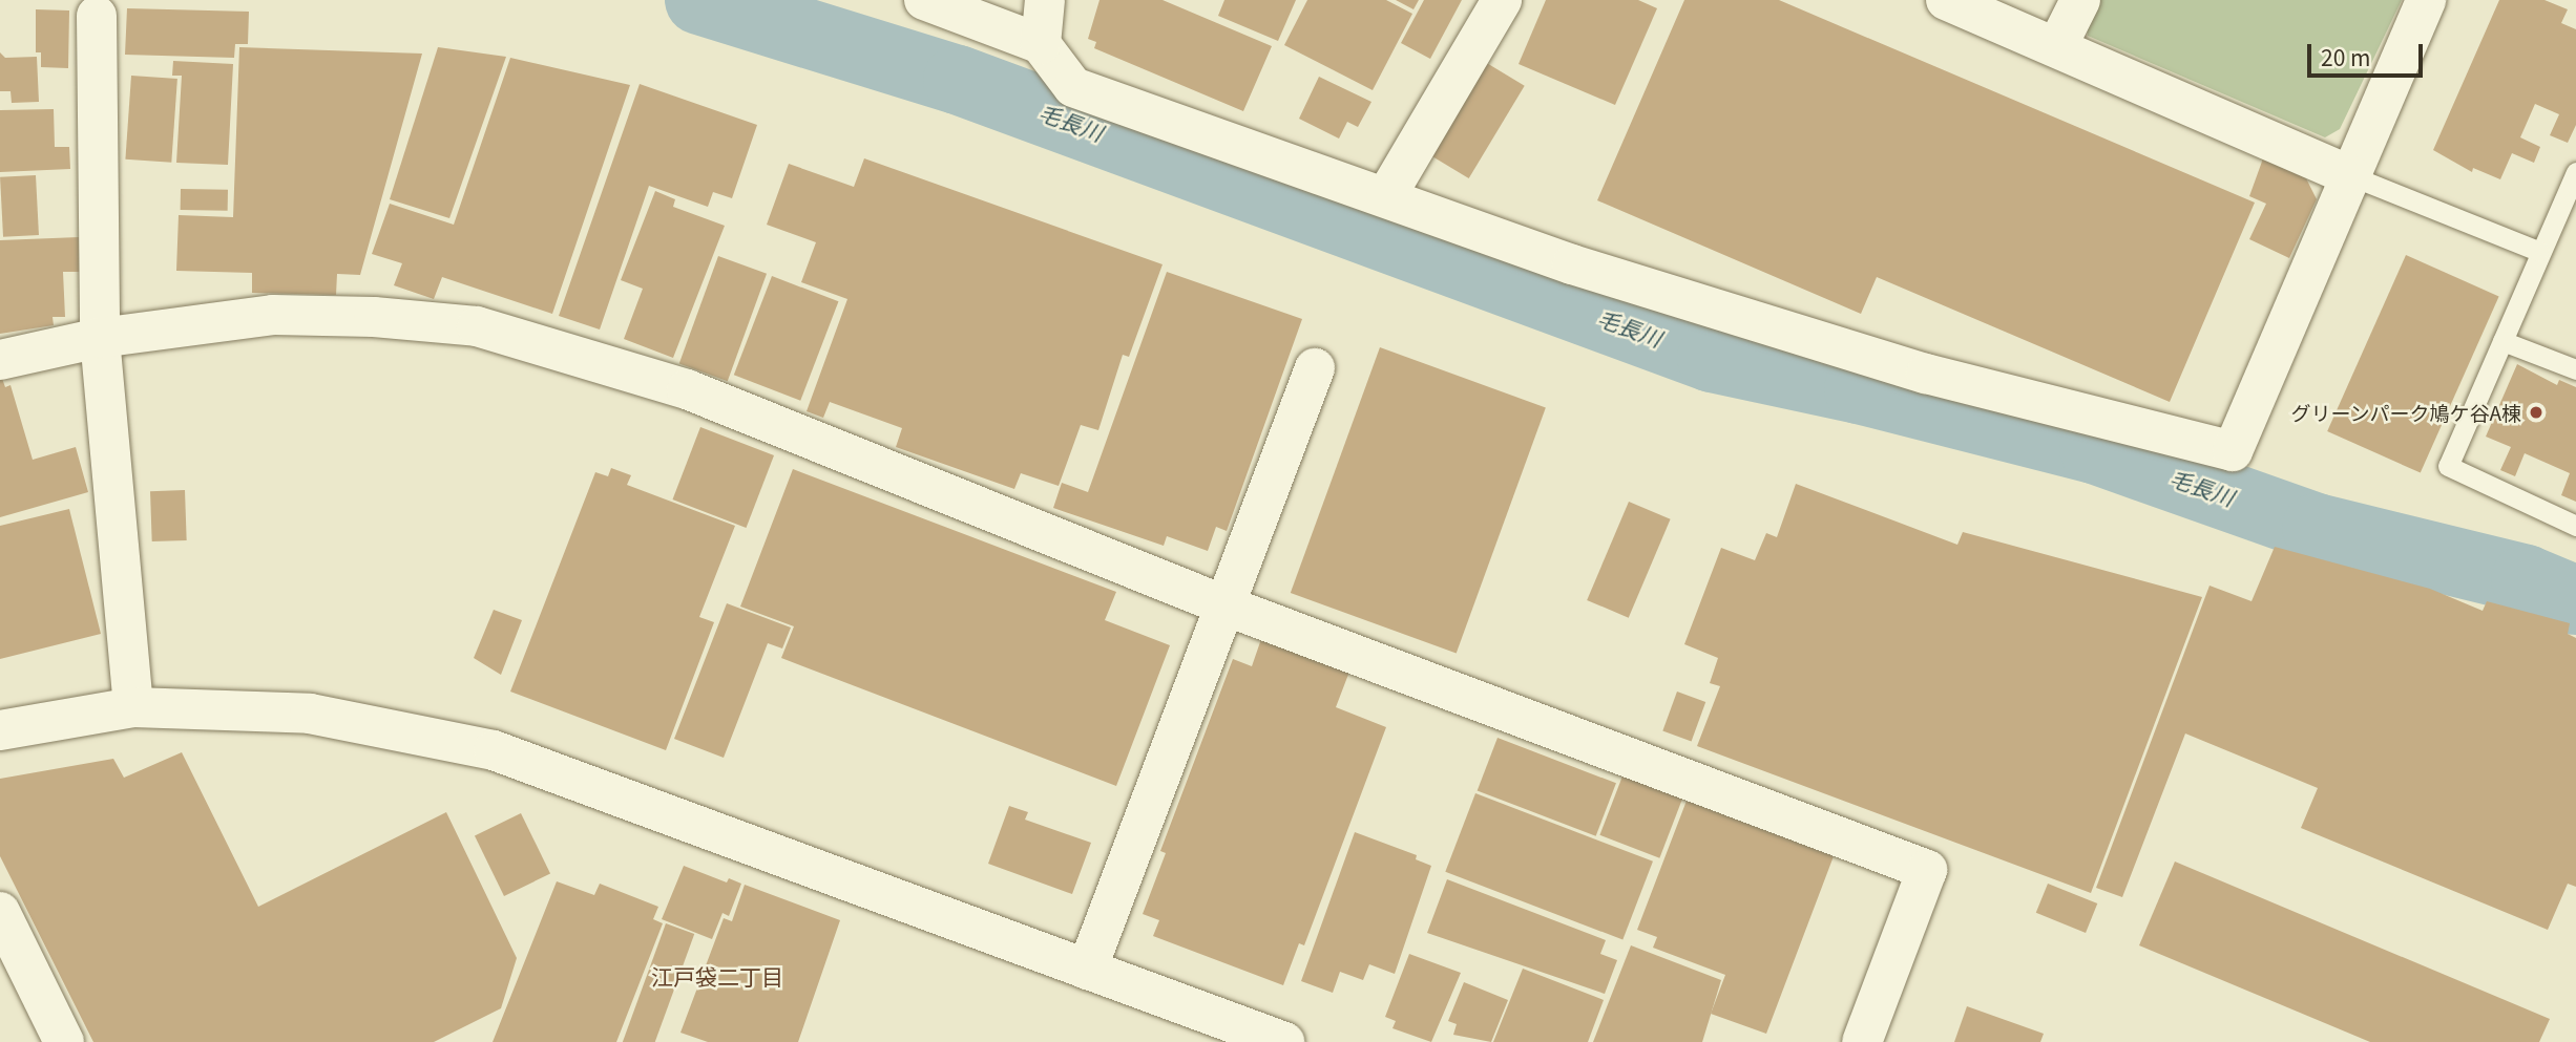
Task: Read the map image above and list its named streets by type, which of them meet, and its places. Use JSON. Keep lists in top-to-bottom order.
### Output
{
  "districts": ["江戸袋二丁目"],
  "water": ["毛長川"],
  "places": ["グリーンパーク鳩ケ谷A棟"],
  "scale_bar": "20 m"
}
